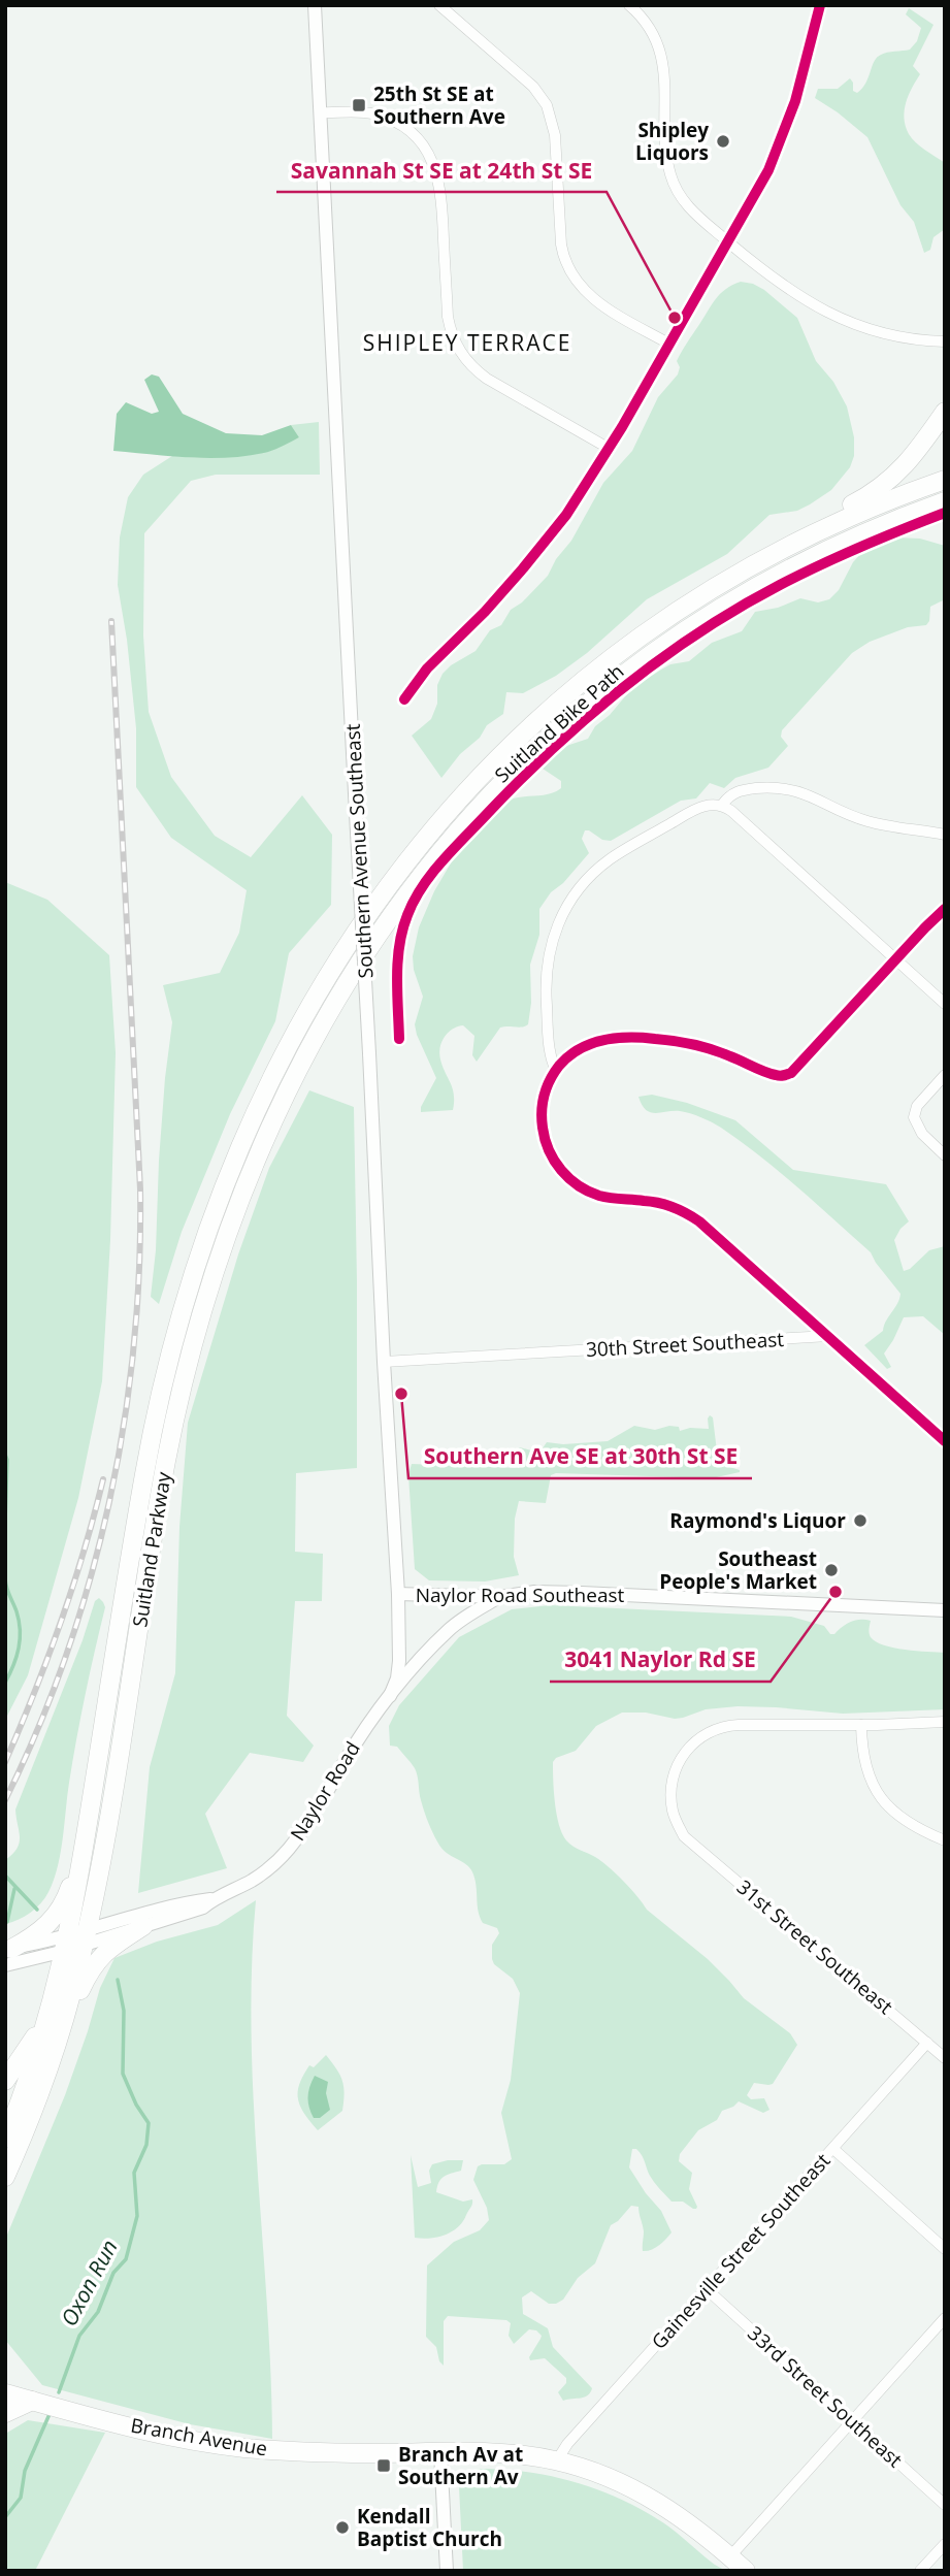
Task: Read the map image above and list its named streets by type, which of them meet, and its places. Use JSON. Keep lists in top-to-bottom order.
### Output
{
  "streets": {
    "highway": ["Suitland Parkway", "Branch Avenue"],
    "main road": ["Southern Avenue Southeast", "Naylor Road Southeast", "Naylor Road"],
    "street": [
      "30th Street Southeast",
      "31st Street Southeast",
      "Gainesville Street Southeast",
      "33rd Street Southeast"
    ],
    "cycle path": ["Suitland Bike Path"]
  },
  "crossings": [
    ["Southern Avenue Southeast", "30th Street Southeast"],
    ["Southern Avenue Southeast", "Naylor Road Southeast"],
    ["Southern Avenue Southeast", "Naylor Road"],
    ["Suitland Parkway", "Naylor Road"],
    ["Naylor Road Southeast", "Naylor Road"],
    ["31st Street Southeast", "Gainesville Street Southeast"],
    ["Gainesville Street Southeast", "33rd Street Southeast"],
    ["Gainesville Street Southeast", "Branch Avenue"]
  ],
  "districts": ["SHIPLEY TERRACE"],
  "water": ["Oxon Run"],
  "places": {
    "transit": ["25th St SE at Southern Ave", "Branch Av at Southern Av"],
    "other": [
      "Shipley Liquors",
      "Savannah St SE at 24th St SE",
      "Southern Ave SE at 30th St SE",
      "Raymond's Liquor",
      "Southeast People's Market",
      "3041 Naylor Rd SE",
      "Kendall Baptist Church"
    ]
  }
}
